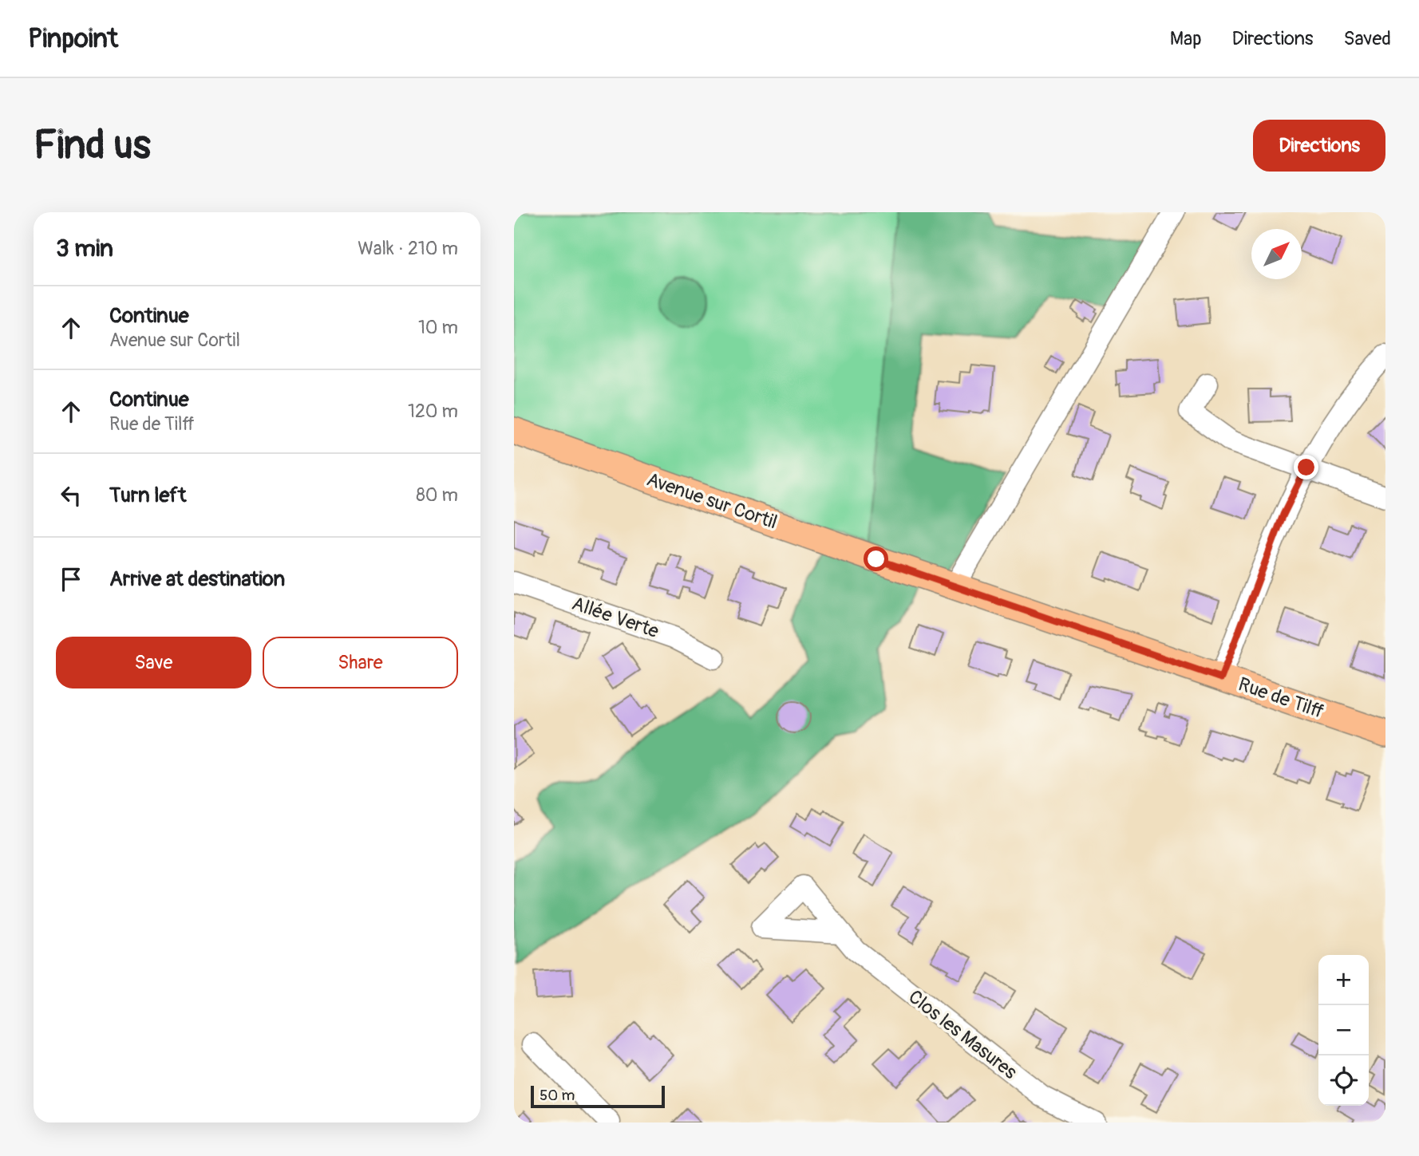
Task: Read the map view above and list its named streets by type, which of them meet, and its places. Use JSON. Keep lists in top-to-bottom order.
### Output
{
  "streets": {
    "main road": ["Avenue sur Cortil", "Rue de Tilff"],
    "street": ["Allée Verte", "Clos les Masures"]
  },
  "crossings": [
    ["Avenue sur Cortil", "Rue de Tilff"]
  ],
  "scale_bar": "50 m",
  "north": "top right",
  "page": {
    "header": "Pinpoint",
    "nav": ["Map", "Directions", "Saved"],
    "buttons": [
      "Directions",
      ["Save", "Share"]
    ],
    "title": "Find us",
    "heading": ["3 min", "Walk · 210 m"],
    "list": [
      ["Continue", "Avenue sur Cortil", "10 m"],
      ["Continue", "Rue de Tilff", "120 m"],
      ["Turn left", "80 m"],
      "Arrive at destination"
    ],
    "map_buttons": ["+", "−"],
    "scale": "50 m"
  }
}
